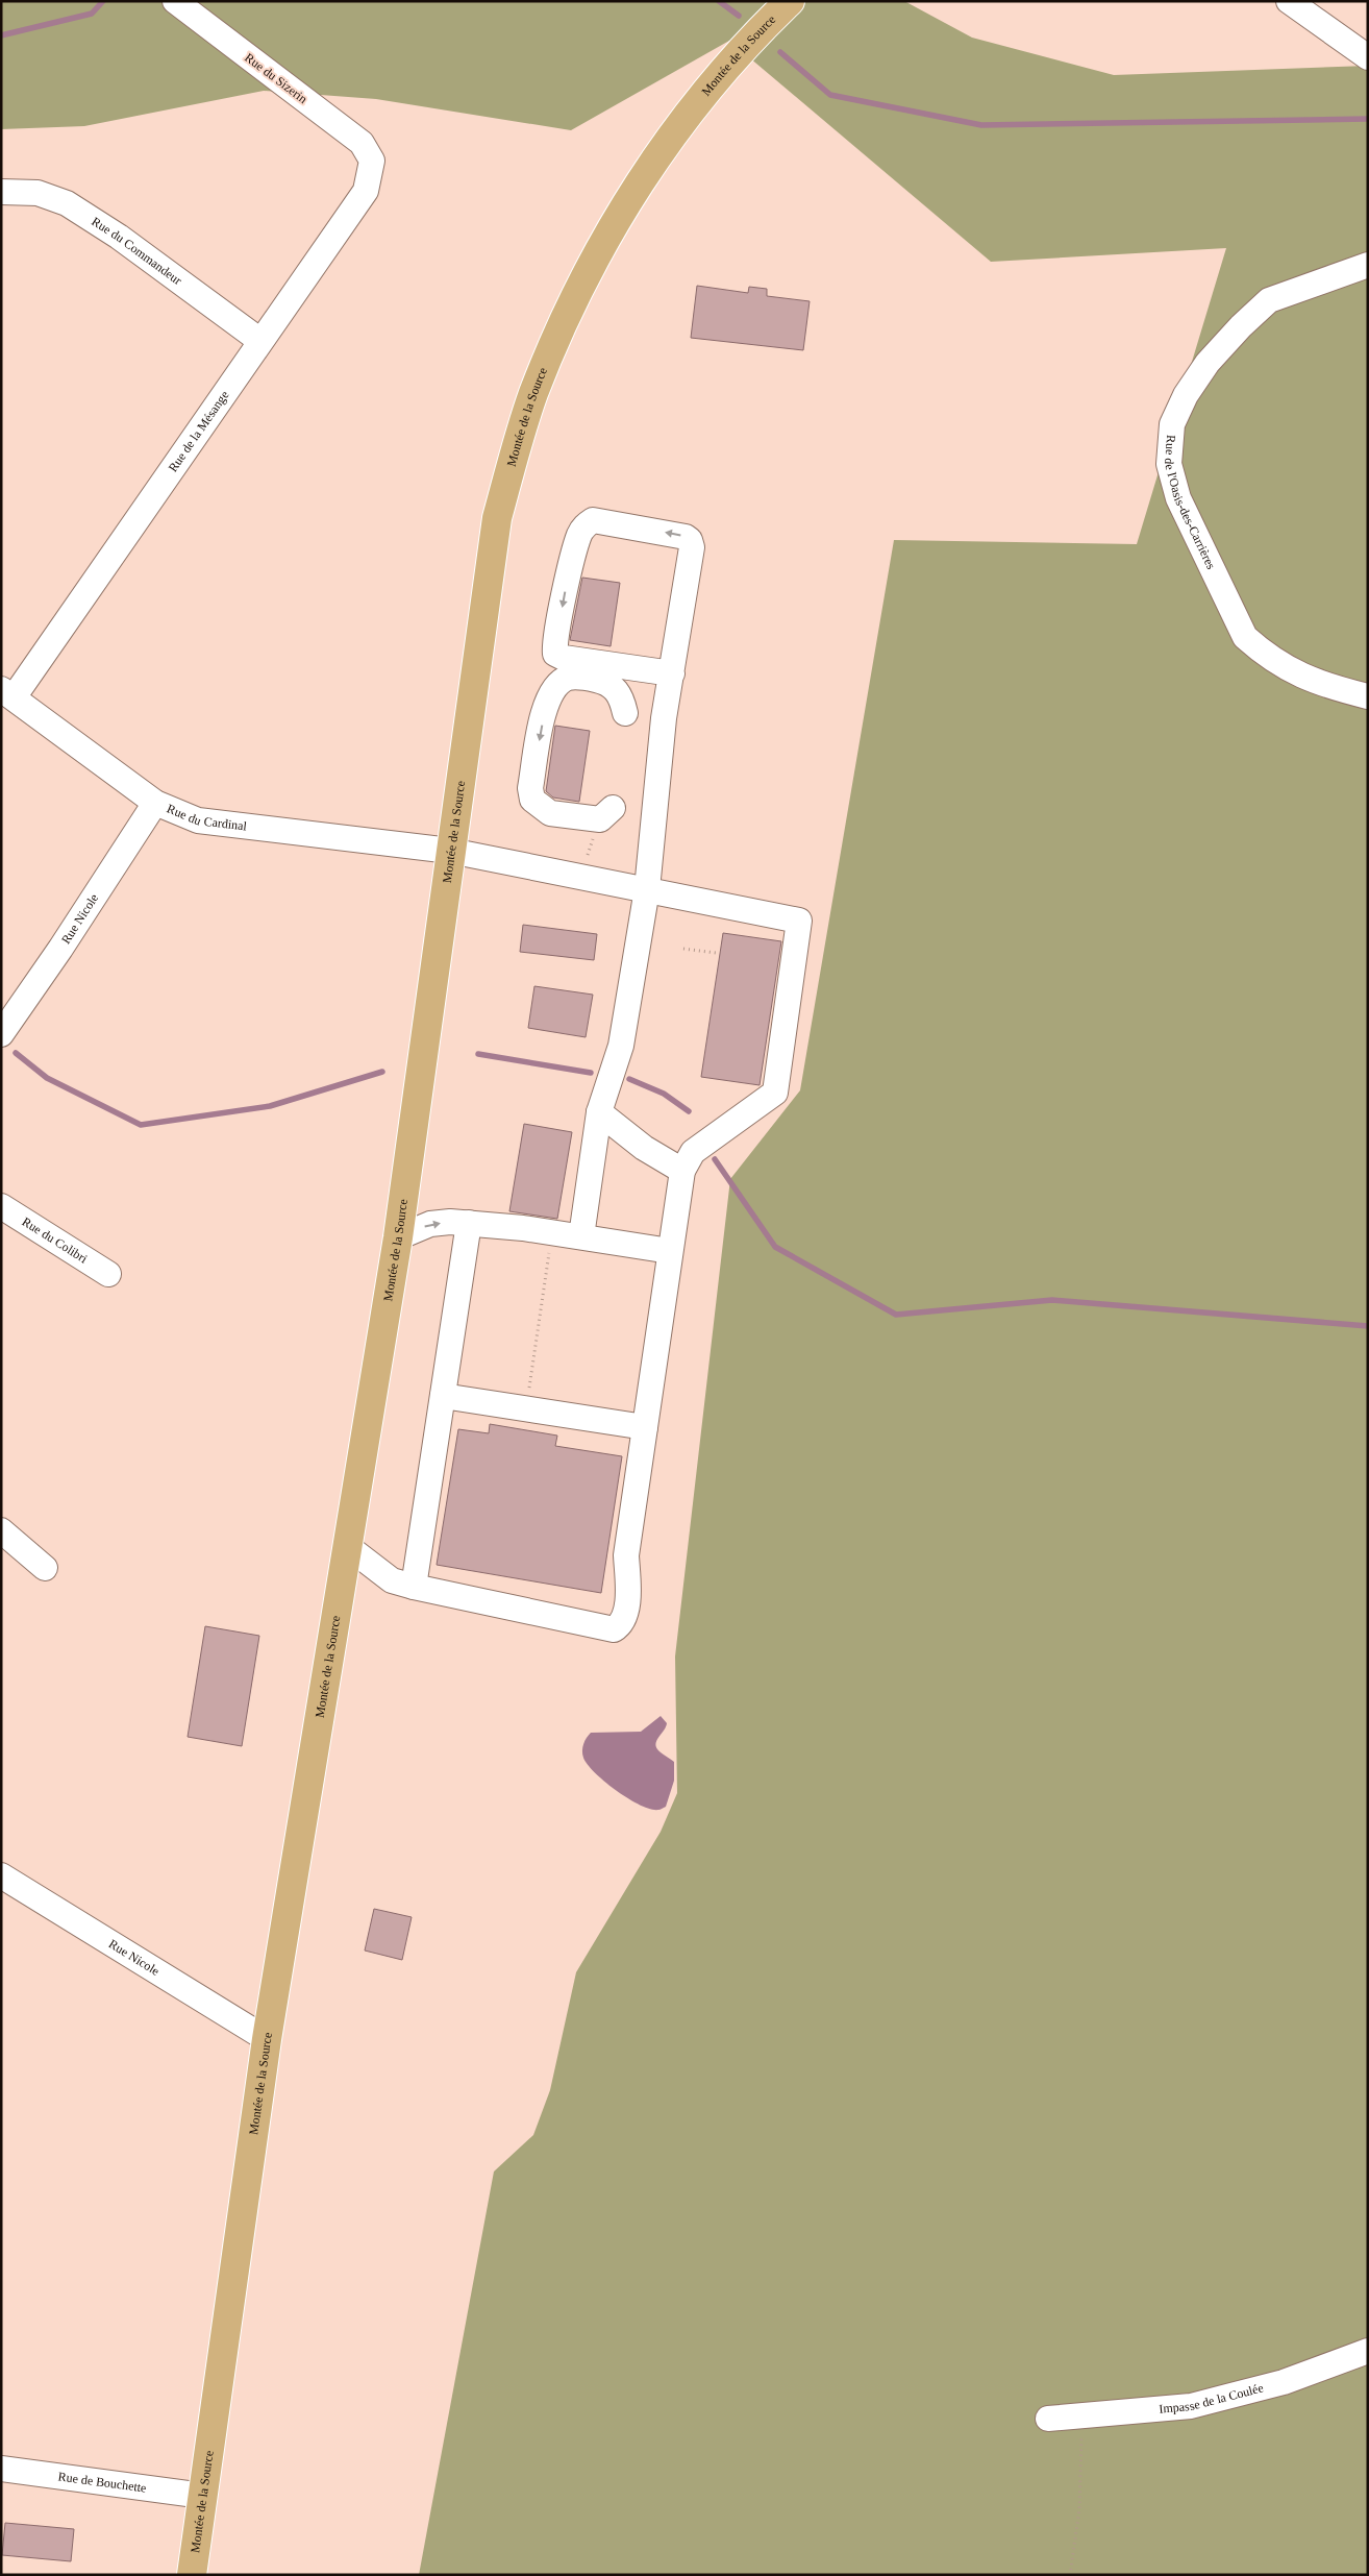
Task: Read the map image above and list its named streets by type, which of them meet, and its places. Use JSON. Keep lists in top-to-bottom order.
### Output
{
  "streets": {
    "main road": ["Montée de la Source"],
    "street": [
      "Rue du Sizerin",
      "Rue du Commandeur",
      "Rue de la Mésange",
      "Rue de l'Oasis-des-Carrières",
      "Rue du Cardinal",
      "Rue Nicole",
      "Rue du Colibri",
      "Impasse de la Coulée",
      "Rue de Bouchette"
    ]
  },
  "crossings": [
    ["Montée de la Source", "Rue du Cardinal"],
    ["Montée de la Source", "Rue Nicole"],
    ["Montée de la Source", "Rue de Bouchette"],
    ["Rue du Sizerin", "Rue de la Mésange"],
    ["Rue du Commandeur", "Rue de la Mésange"],
    ["Rue de la Mésange", "Rue du Cardinal"],
    ["Rue du Cardinal", "Rue Nicole"]
  ]
}
